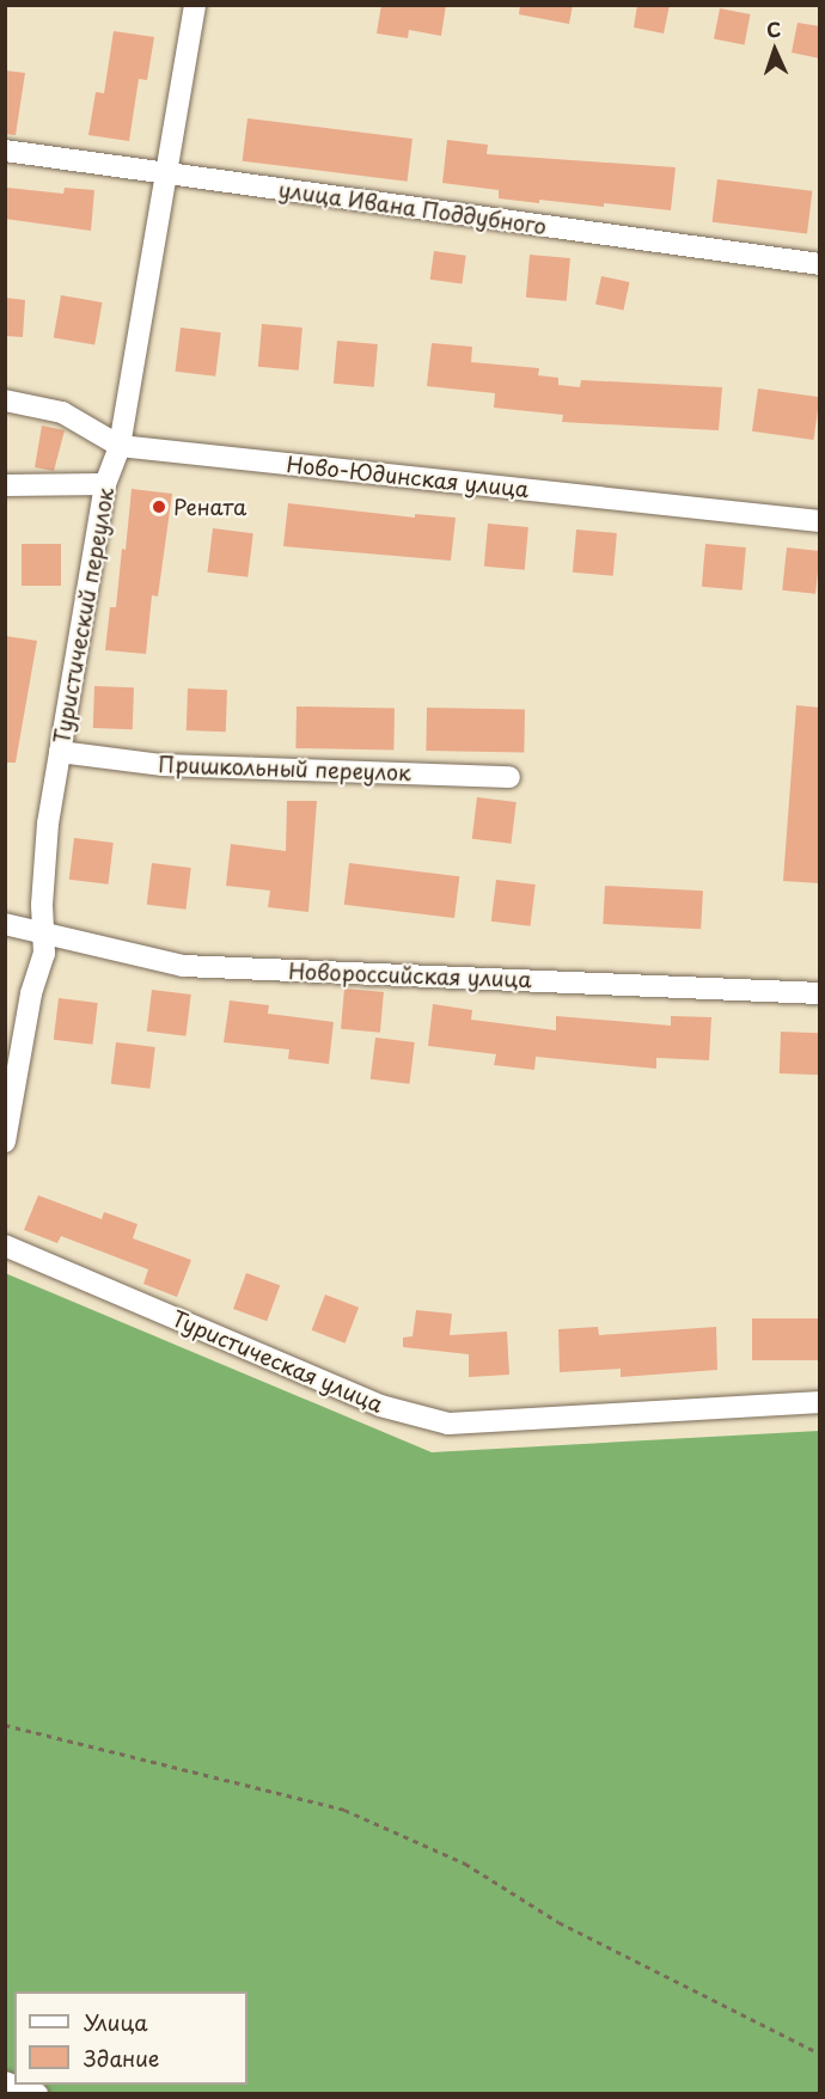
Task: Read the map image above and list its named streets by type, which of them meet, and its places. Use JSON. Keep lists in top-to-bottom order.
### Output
{
  "streets": {
    "street": [
      "улица Ивана Поддубного",
      "Ново-Юдинская улица",
      "Туристический переулок",
      "Пришкольный переулок",
      "Новороссийская улица",
      "Туристическая улица"
    ]
  },
  "crossings": [
    ["улица Ивана Поддубного", "Туристический переулок"],
    ["Ново-Юдинская улица", "Туристический переулок"],
    ["Туристический переулок", "Пришкольный переулок"],
    ["Туристический переулок", "Новороссийская улица"]
  ],
  "places": ["Рената"],
  "legend": ["Улица", "Здание"],
  "north": "top"
}
